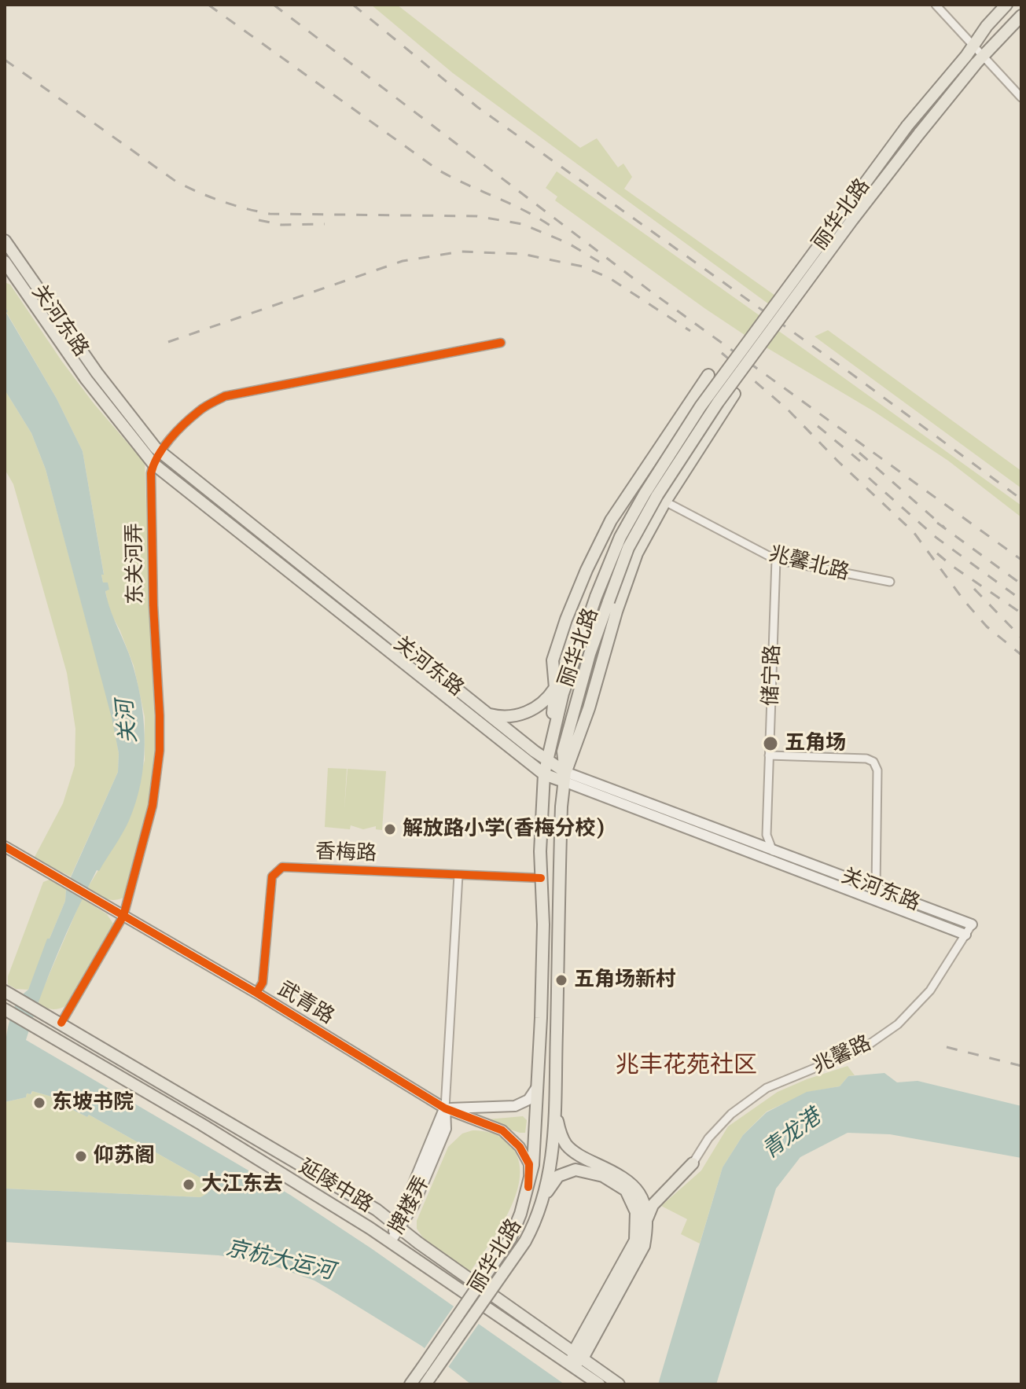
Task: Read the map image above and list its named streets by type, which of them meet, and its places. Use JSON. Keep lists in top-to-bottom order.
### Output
{
  "streets": {
    "main road": ["丽华北路", "关河东路", "延陵中路"],
    "street": [
      "东关河弄",
      "兆馨北路",
      "储宁路",
      "香梅路",
      "武青路",
      "兆馨路",
      "牌楼弄"
    ]
  },
  "crossings": [
    ["丽华北路", "关河东路"],
    ["丽华北路", "香梅路"],
    ["丽华北路", "武青路"],
    ["关河东路", "东关河弄"],
    ["关河东路", "储宁路"],
    ["关河东路", "兆馨路"],
    ["东关河弄", "武青路"],
    ["东关河弄", "延陵中路"],
    ["兆馨北路", "储宁路"],
    ["香梅路", "武青路"],
    ["香梅路", "牌楼弄"],
    ["武青路", "牌楼弄"],
    ["延陵中路", "牌楼弄"]
  ],
  "districts": ["兆丰花苑社区"],
  "water": ["关河", "青龙港", "京杭大运河"],
  "places": [
    "五角场",
    "解放路小学(香梅分校)",
    "五角场新村",
    "东坡书院",
    "仰苏阁",
    "大江东去"
  ]
}
